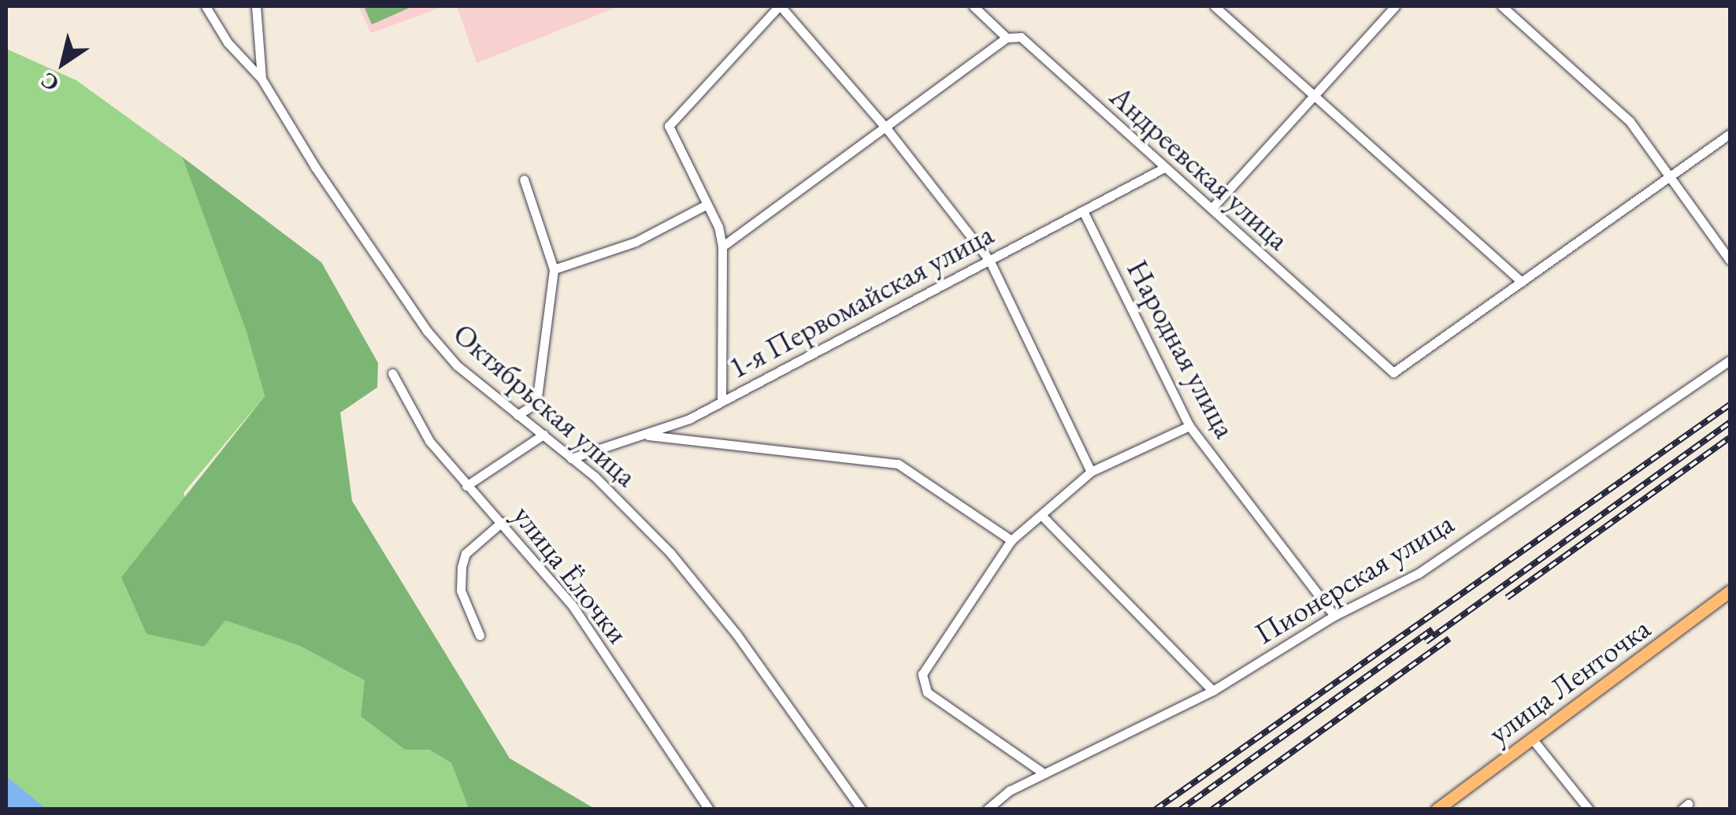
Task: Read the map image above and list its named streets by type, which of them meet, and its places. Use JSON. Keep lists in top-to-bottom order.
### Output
{
  "streets": {
    "main road": ["улица Ленточка"],
    "street": [
      "Андреевская улица",
      "1-я Первомайская улица",
      "Народная улица",
      "Октябрьская улица",
      "улица Ёлочки",
      "Пионерская улица"
    ]
  },
  "crossings": [
    ["Андреевская улица", "1-я Первомайская улица"],
    ["1-я Первомайская улица", "Народная улица"],
    ["1-я Первомайская улица", "Октябрьская улица"],
    ["Народная улица", "Пионерская улица"]
  ],
  "north": "bottom left"
}
